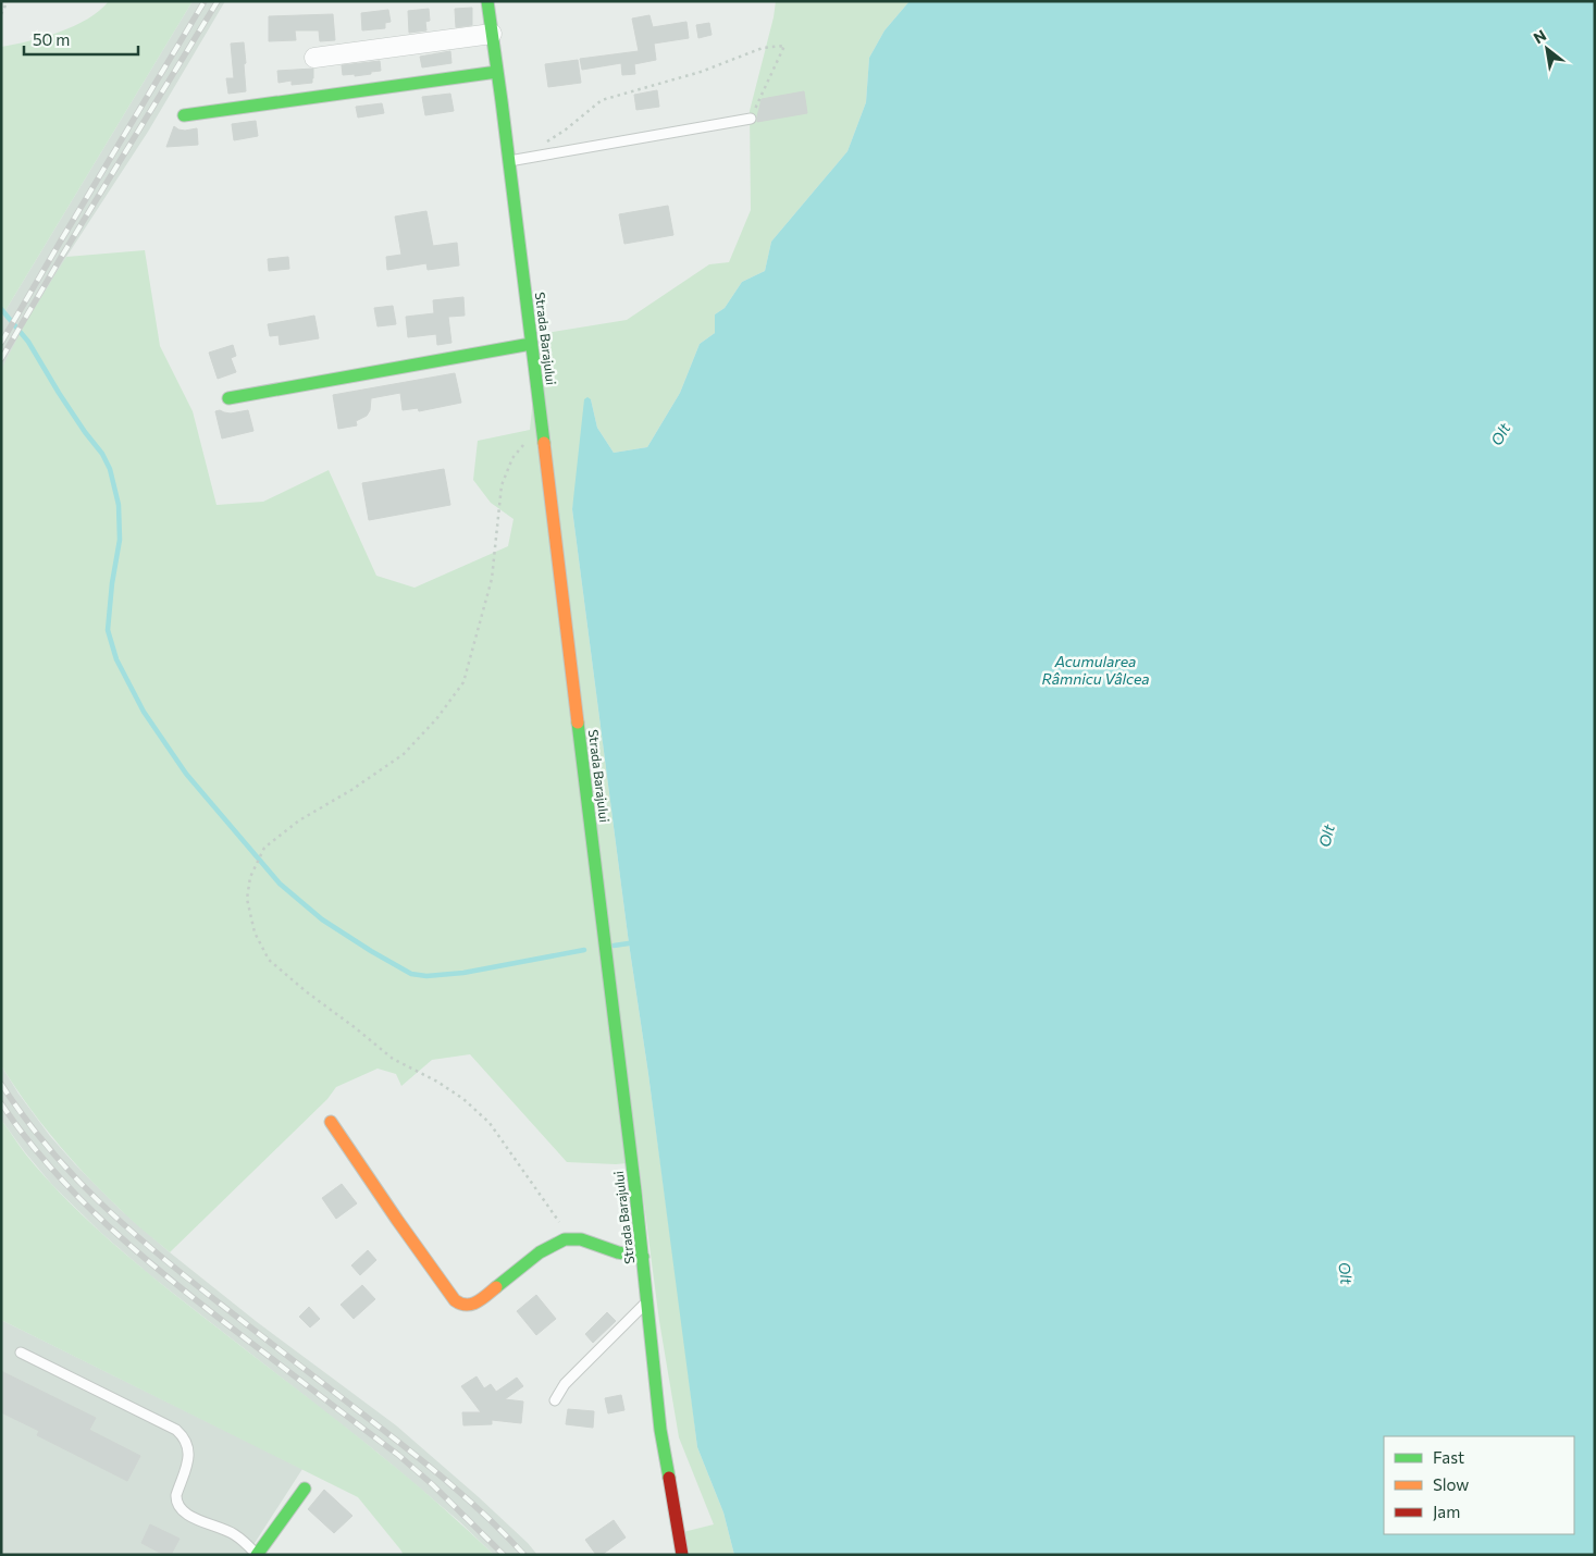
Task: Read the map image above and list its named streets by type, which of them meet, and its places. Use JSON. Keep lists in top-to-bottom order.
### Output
{
  "streets": {
    "street": ["Strada Barajului"]
  },
  "water": ["Olt", "Acumularea Râmnicu Vâlcea"],
  "legend": ["Fast", "Slow", "Jam"],
  "scale_bar": "50 m",
  "north": "top left"
}
